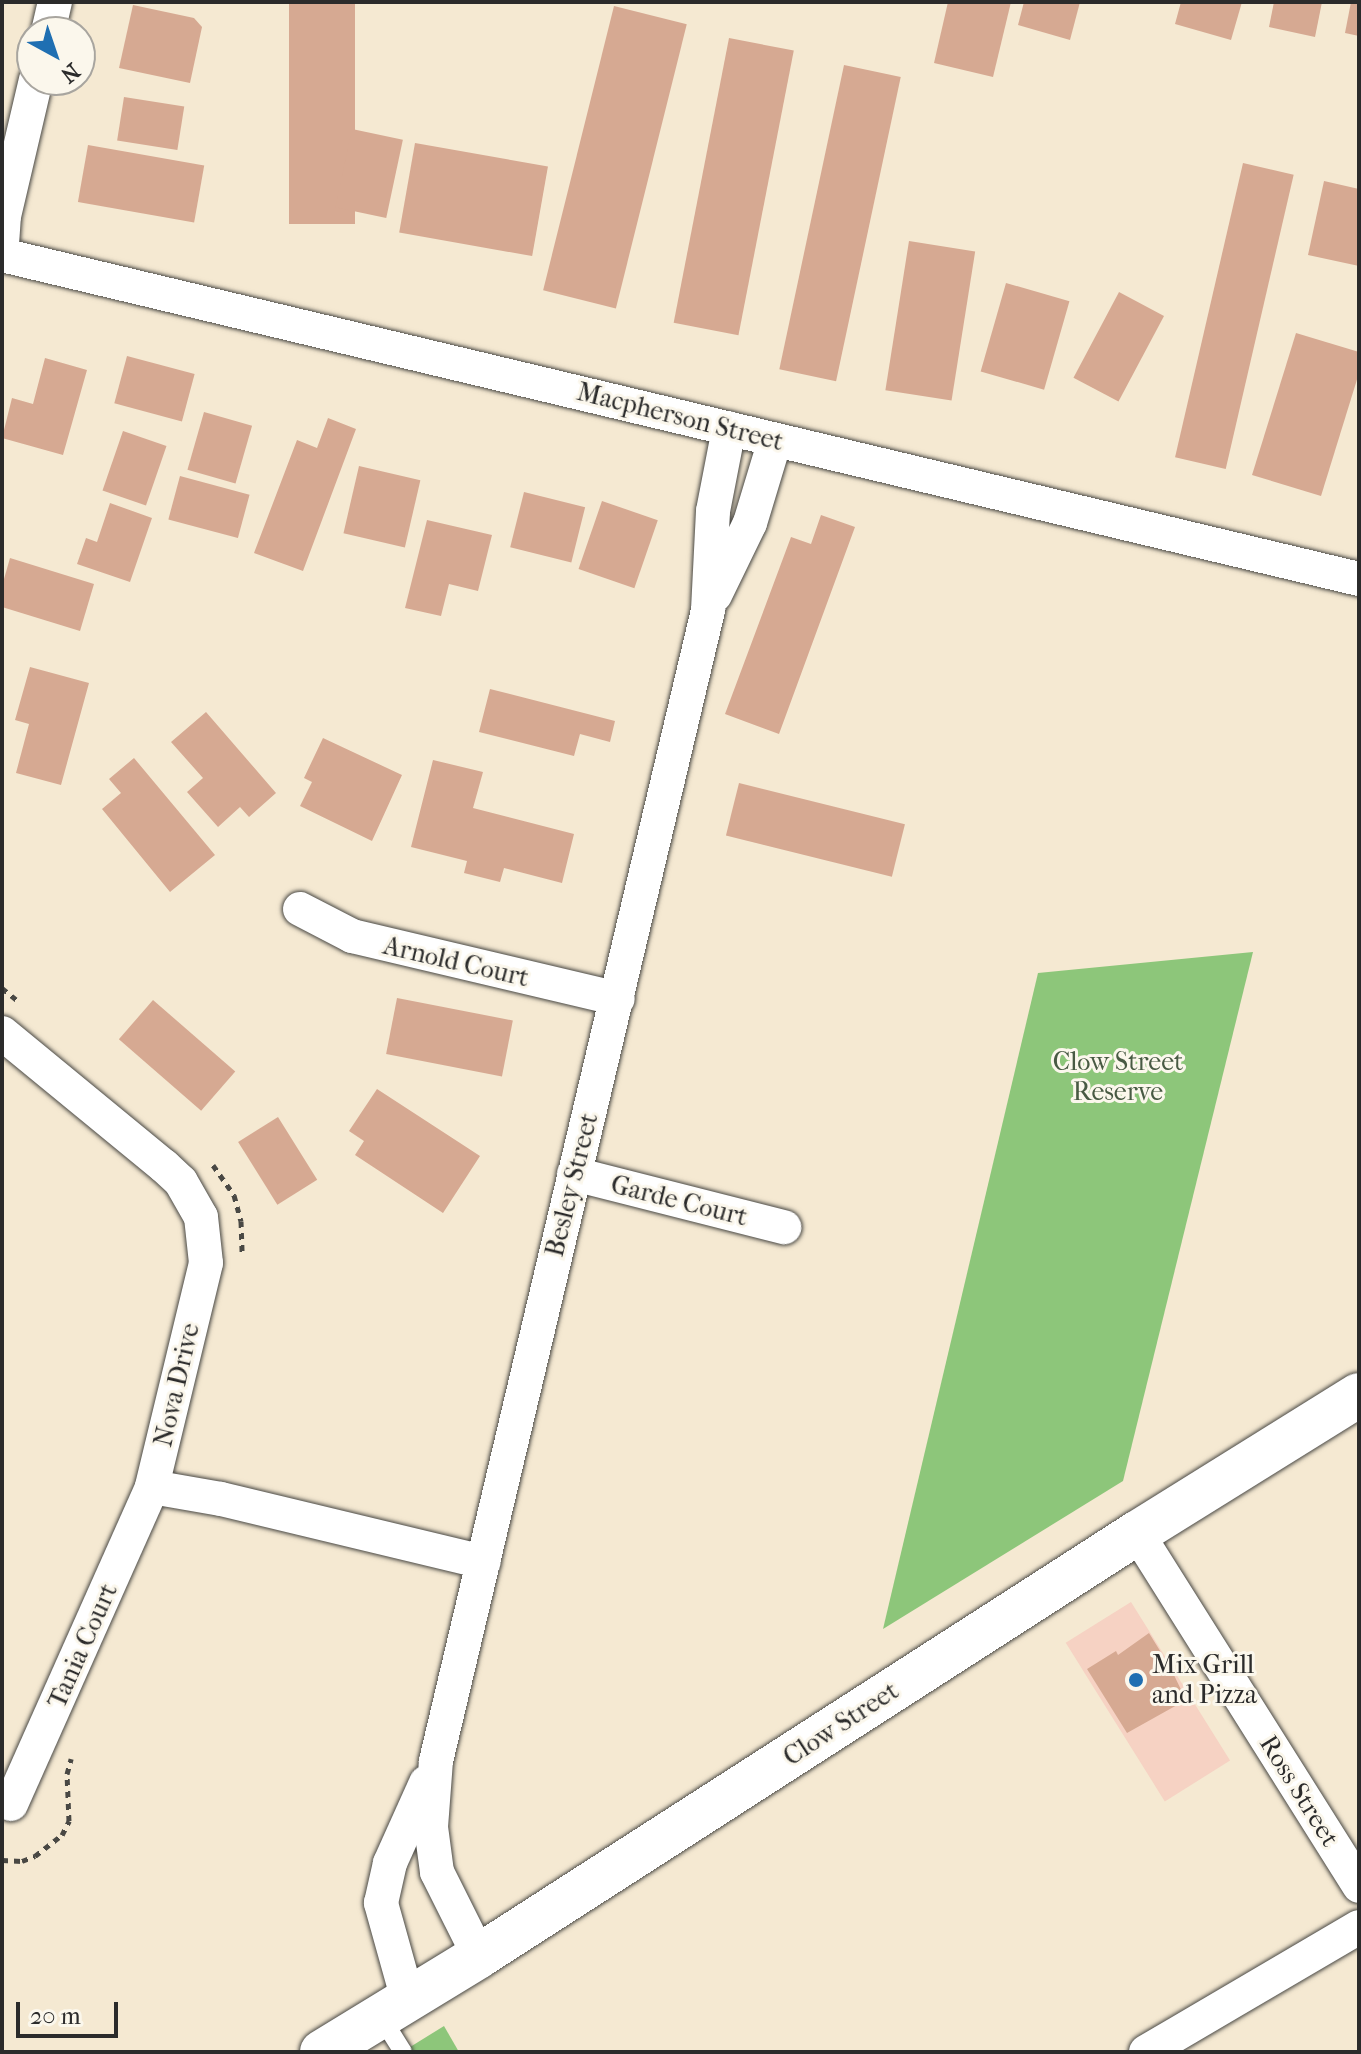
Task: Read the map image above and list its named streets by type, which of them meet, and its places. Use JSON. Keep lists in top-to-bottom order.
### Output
{
  "streets": {
    "main road": ["Clow Street"],
    "street": [
      "Macpherson Street",
      "Arnold Court",
      "Besley Street",
      "Garde Court",
      "Nova Drive",
      "Tania Court",
      "Ross Street"
    ]
  },
  "crossings": [
    ["Macpherson Street", "Besley Street"],
    ["Arnold Court", "Besley Street"],
    ["Besley Street", "Garde Court"],
    ["Besley Street", "Clow Street"],
    ["Nova Drive", "Tania Court"],
    ["Clow Street", "Ross Street"]
  ],
  "parks": ["Clow Street Reserve"],
  "places": ["Mix Grill and Pizza"],
  "scale_bar": "20 m",
  "north": "bottom right"
}
